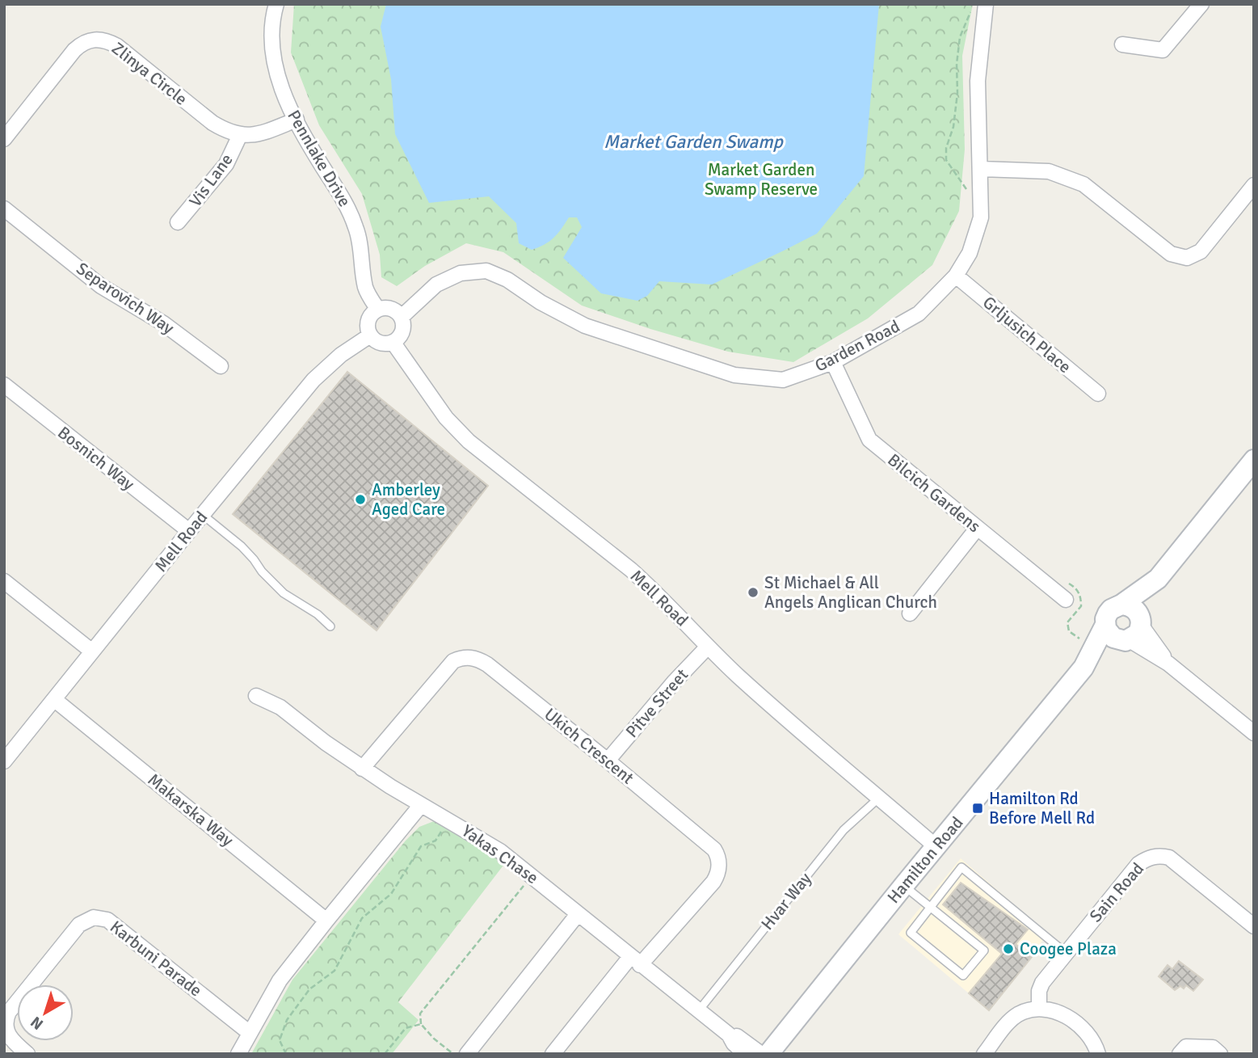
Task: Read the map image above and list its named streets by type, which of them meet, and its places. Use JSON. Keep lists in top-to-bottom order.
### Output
{
  "streets": {
    "main road": ["Hamilton Road"],
    "street": [
      "Zlinya Circle",
      "Pennlake Drive",
      "Vis Lane",
      "Separovich Way",
      "Grljusich Place",
      "Garden Road",
      "Bosnich Way",
      "Bilcich Gardens",
      "Mell Road",
      "Pitve Street",
      "Ukich Crescent",
      "Makarska Way",
      "Yakas Chase",
      "Sain Road",
      "Karbuni Parade"
    ],
    "lane": ["Hvar Way"]
  },
  "crossings": [
    ["Zlinya Circle", "Vis Lane"],
    ["Pennlake Drive", "Garden Road"],
    ["Pennlake Drive", "Mell Road"],
    ["Grljusich Place", "Garden Road"],
    ["Garden Road", "Bilcich Gardens"],
    ["Garden Road", "Mell Road"],
    ["Bosnich Way", "Mell Road"],
    ["Mell Road", "Pitve Street"],
    ["Mell Road", "Makarska Way"],
    ["Mell Road", "Hamilton Road"],
    ["Mell Road", "Hvar Way"],
    ["Pitve Street", "Ukich Crescent"],
    ["Ukich Crescent", "Yakas Chase"],
    ["Yakas Chase", "Hvar Way"]
  ],
  "water": ["Market Garden Swamp"],
  "parks": ["Market Garden Swamp Reserve"],
  "places": {
    "other": ["Amberley Aged Care", "St Michael & All Angels Anglican Church", "Coogee Plaza"],
    "transit": ["Hamilton Rd Before Mell Rd"]
  },
  "north": "bottom left"
}
